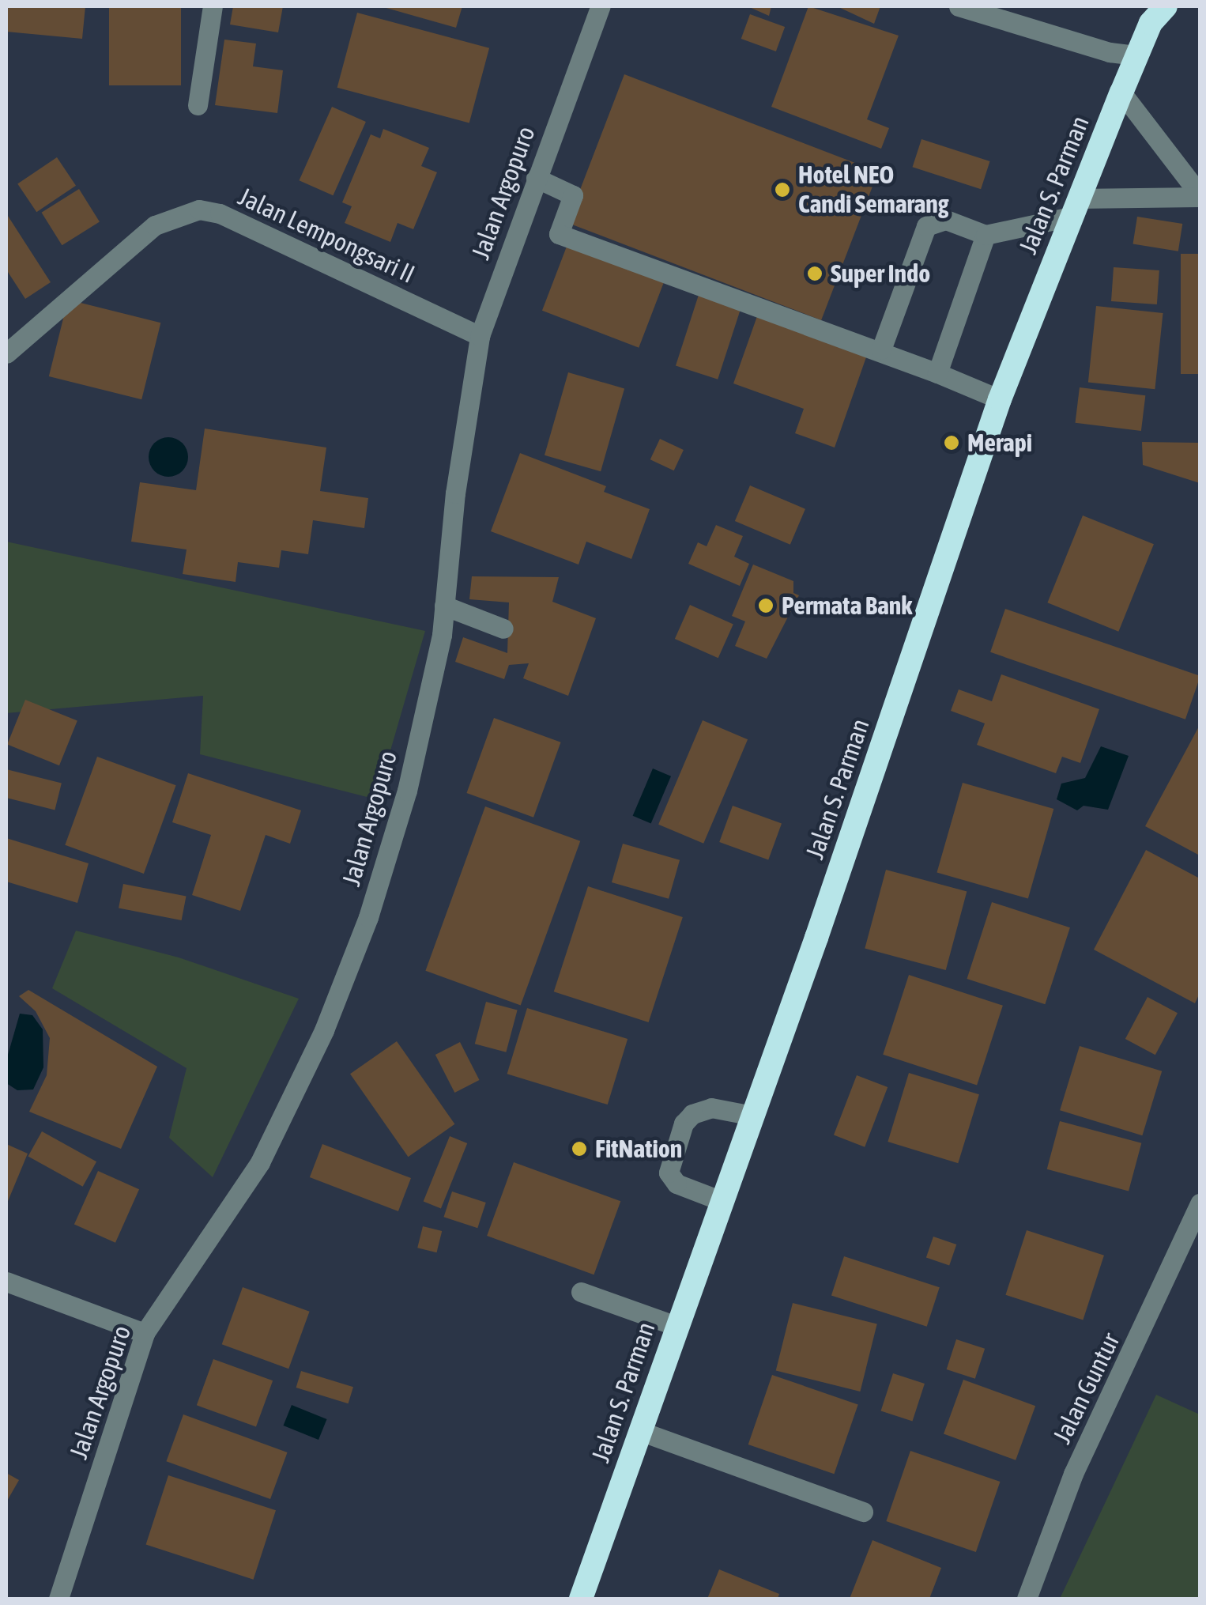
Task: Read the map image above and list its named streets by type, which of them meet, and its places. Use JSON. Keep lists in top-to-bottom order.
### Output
{
  "streets": {
    "highway": ["Jalan S. Parman"],
    "street": ["Jalan Argopuro", "Jalan Lempongsari II", "Jalan Guntur"]
  },
  "crossings": [
    ["Jalan Argopuro", "Jalan Lempongsari II"]
  ],
  "places": [
    "Hotel NEO Candi Semarang",
    "Super Indo",
    "Merapi",
    "Permata Bank",
    "FitNation"
  ]
}
